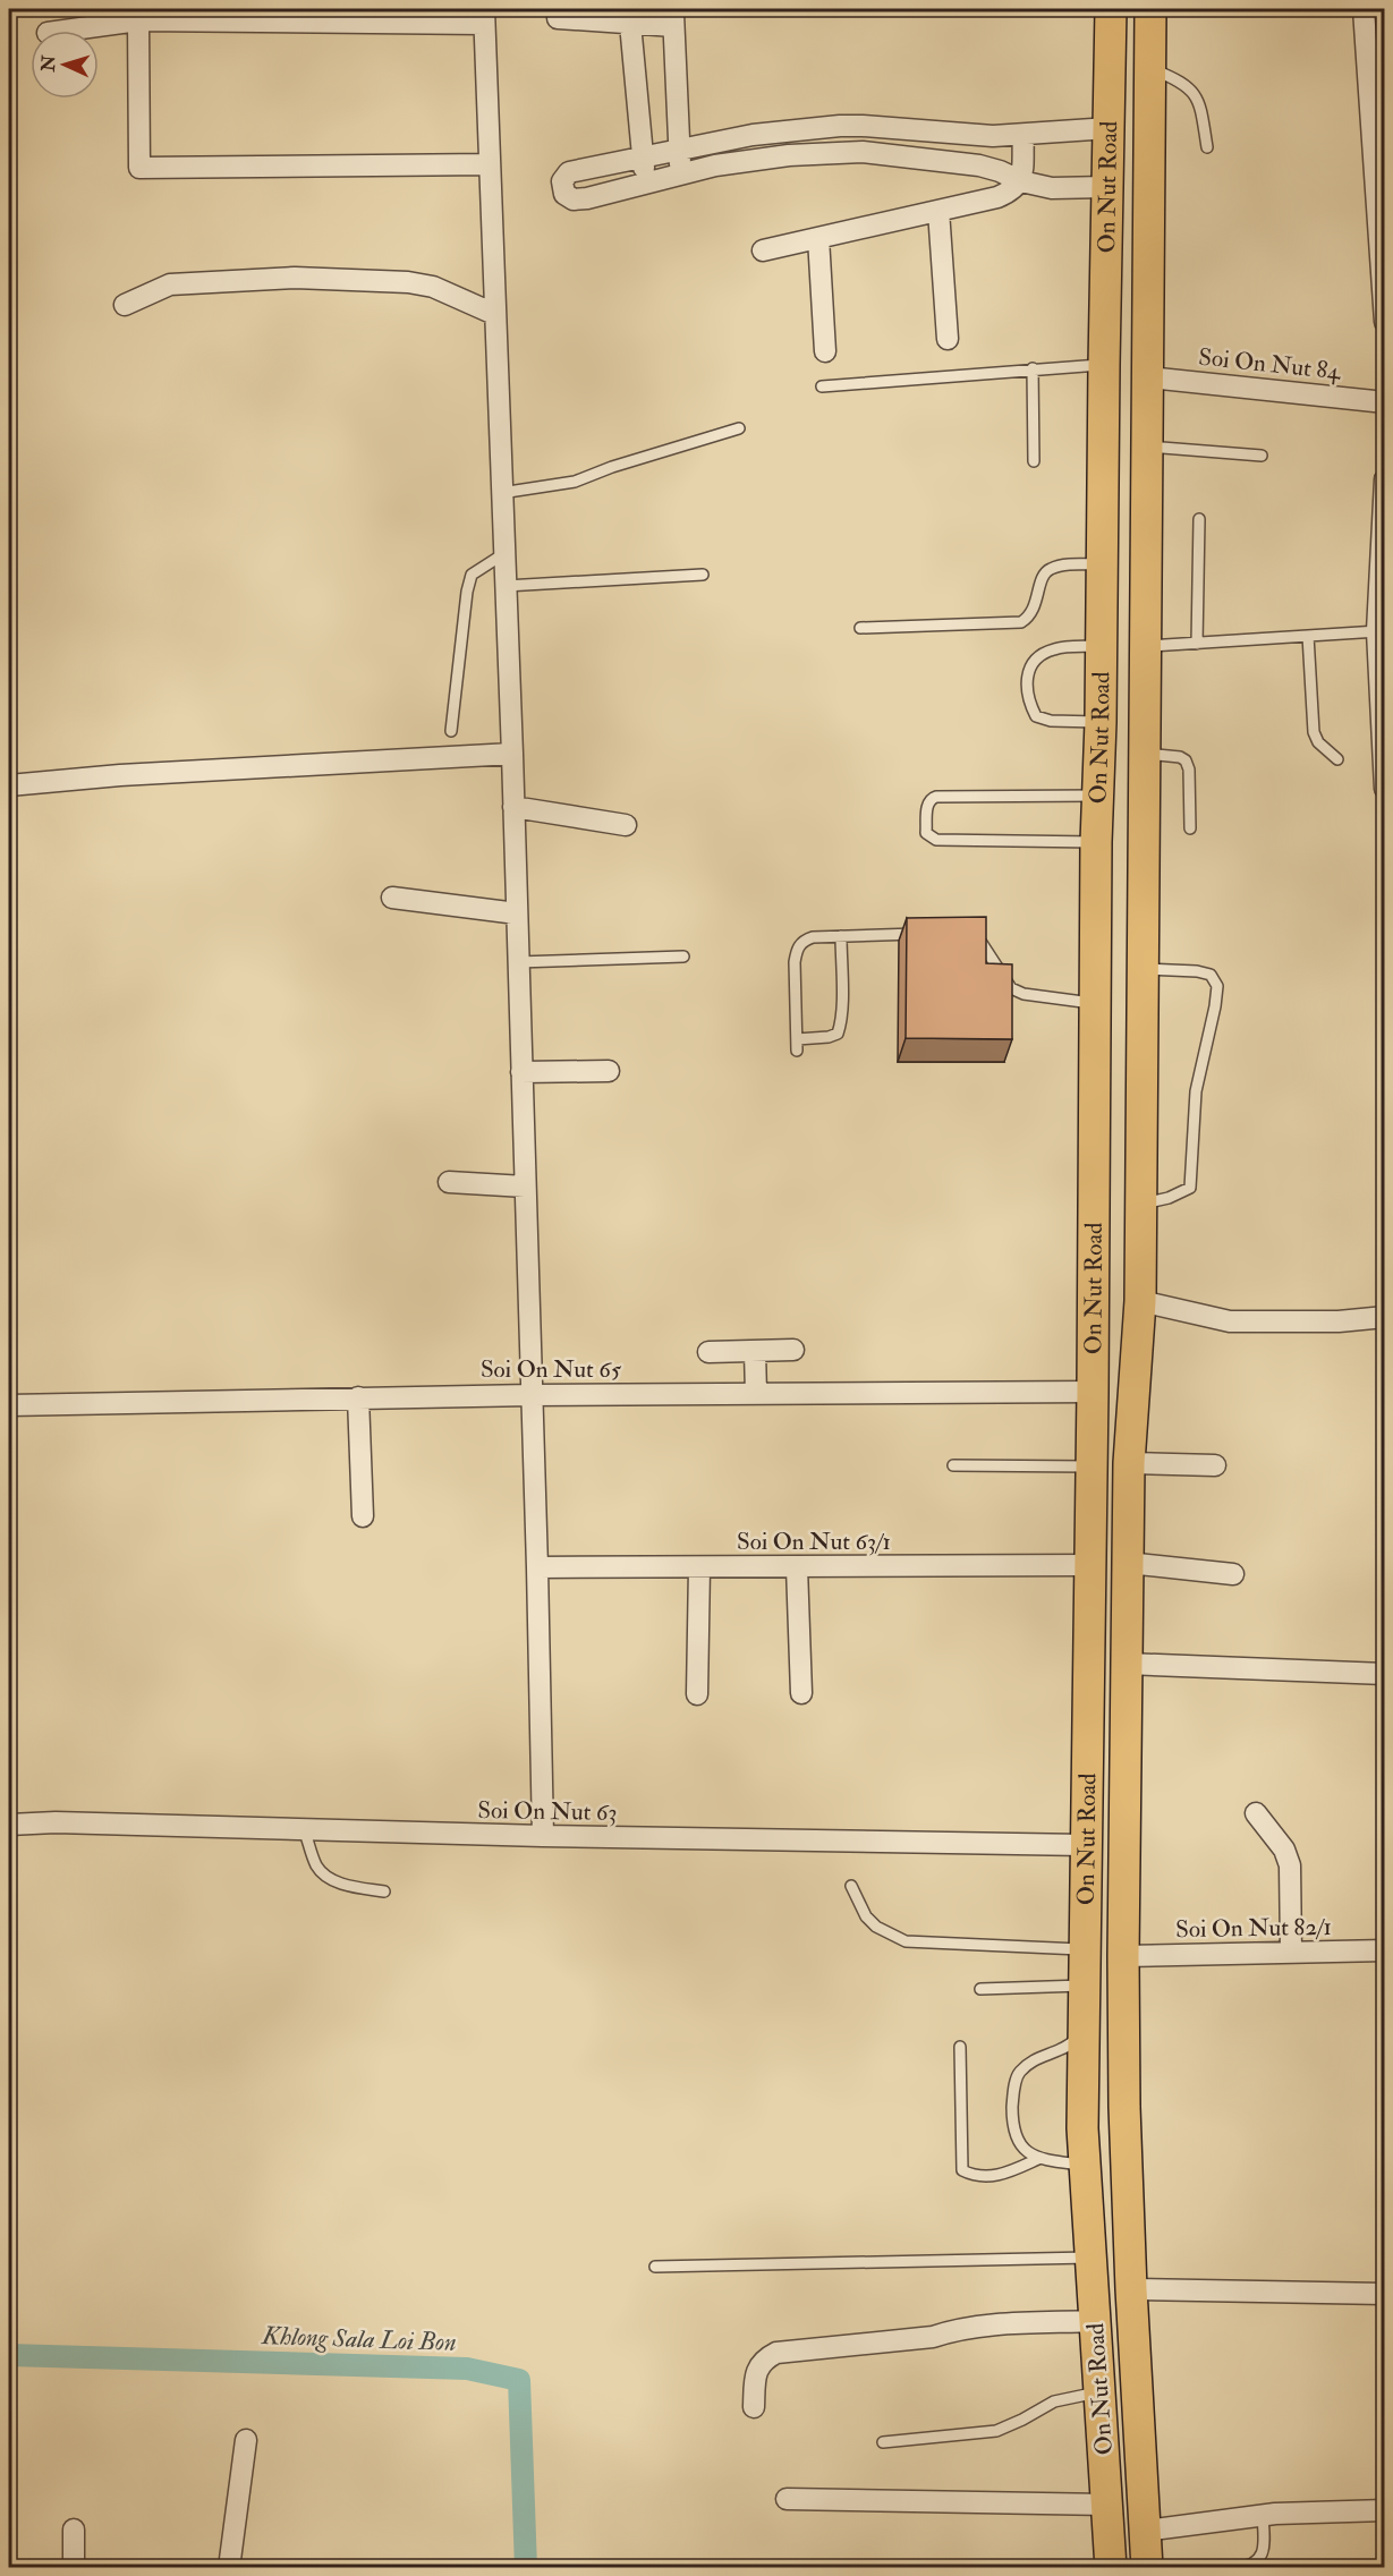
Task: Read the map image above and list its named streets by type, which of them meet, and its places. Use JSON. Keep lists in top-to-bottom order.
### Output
{
  "streets": {
    "main road": ["On Nut Road"],
    "street": [
      "Soi On Nut 84",
      "Soi On Nut 65",
      "Soi On Nut 63/1",
      "Soi On Nut 63",
      "Soi On Nut 82/1"
    ]
  },
  "crossings": [
    ["On Nut Road", "Soi On Nut 84"],
    ["On Nut Road", "Soi On Nut 65"],
    ["On Nut Road", "Soi On Nut 63/1"],
    ["On Nut Road", "Soi On Nut 63"],
    ["On Nut Road", "Soi On Nut 82/1"]
  ],
  "water": ["Khlong Sala Loi Bon"],
  "north": "left"
}
